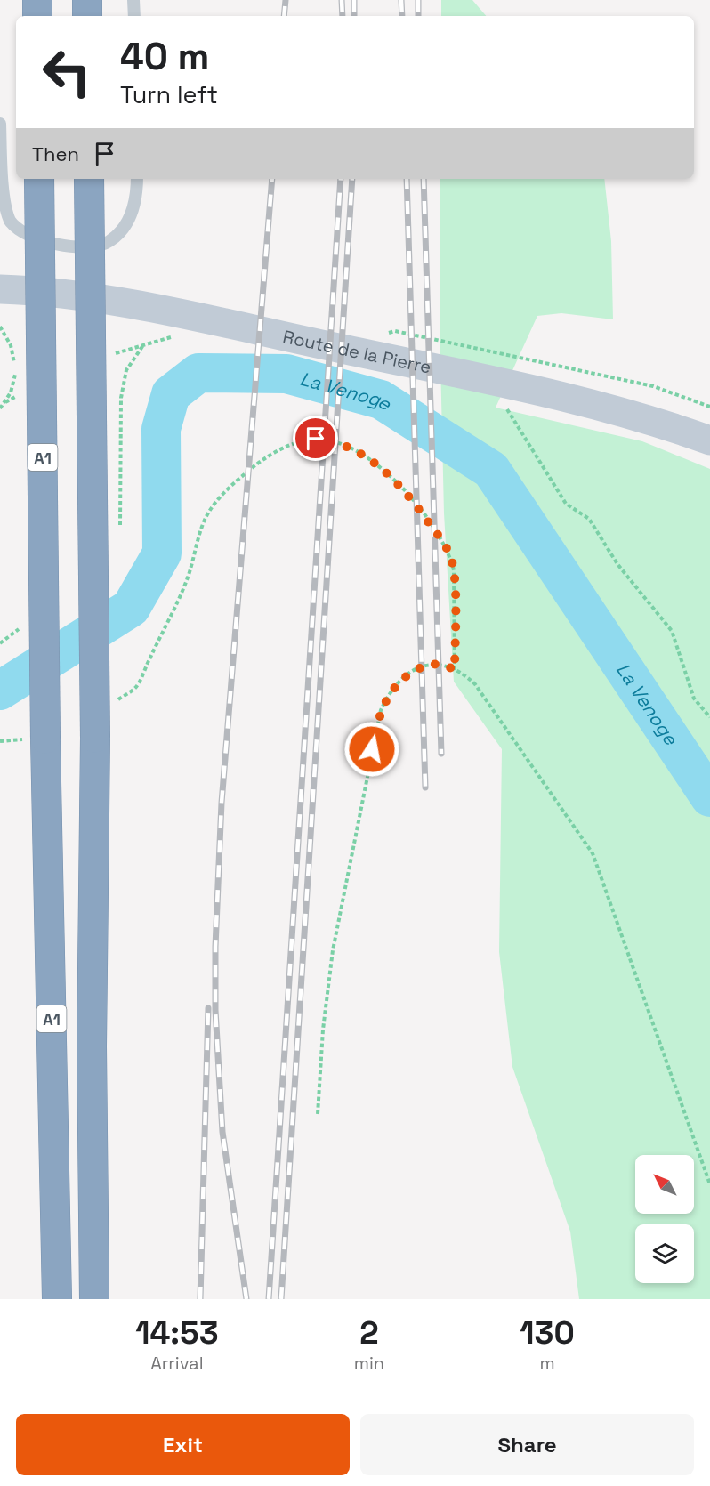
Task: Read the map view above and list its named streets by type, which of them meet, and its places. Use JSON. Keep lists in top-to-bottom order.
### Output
{
  "streets": {
    "highway": ["A1"],
    "main road": ["Route de la Pierre"]
  },
  "water": ["La Venoge"],
  "north": "top left",
  "page": {
    "turn": ["40 m", "Turn left"],
    "then": "Then",
    "eta": [
      "14:53",
      "Arrival",
      "2",
      "min",
      "130",
      "m"
    ],
    "buttons": ["Exit", "Share"]
  }
}
